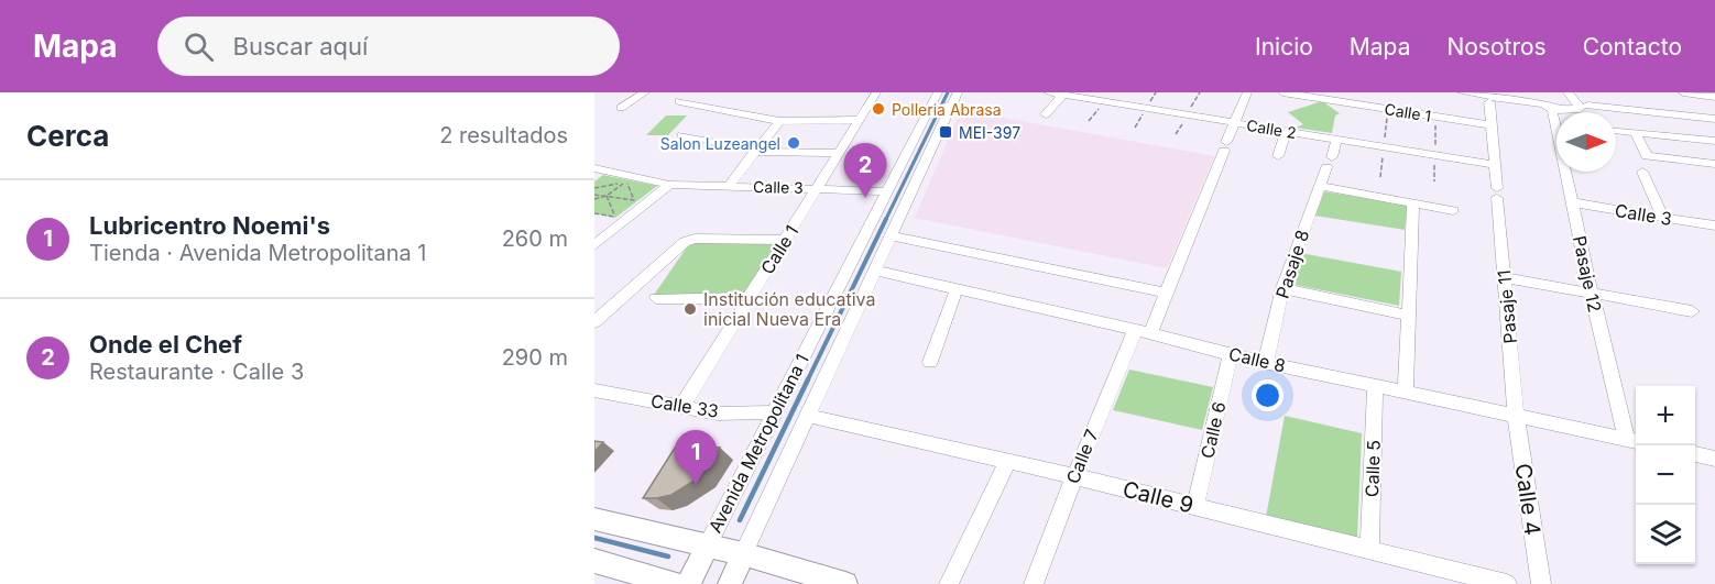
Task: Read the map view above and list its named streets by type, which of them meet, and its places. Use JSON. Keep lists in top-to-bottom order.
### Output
{
  "streets": {
    "main road": ["Avenida Metropolitana 1"],
    "street": [
      "Calle 1",
      "Calle 2",
      "Calle 3",
      "Pasaje 8",
      "Pasaje 12",
      "Pasaje 11",
      "Calle 8",
      "Calle 33",
      "Calle 6",
      "Calle 7",
      "Calle 5",
      "Calle 9",
      "Calle 4"
    ]
  },
  "crossings": [
    ["Calle 1", "Calle 3"],
    ["Calle 1", "Pasaje 11"],
    ["Calle 1", "Calle 33"],
    ["Calle 2", "Pasaje 8"],
    ["Calle 2", "Pasaje 11"],
    ["Calle 2", "Calle 7"],
    ["Calle 3", "Pasaje 12"],
    ["Calle 3", "Avenida Metropolitana 1"],
    ["Pasaje 8", "Calle 8"],
    ["Pasaje 12", "Calle 8"],
    ["Pasaje 11", "Calle 8"],
    ["Pasaje 11", "Calle 4"],
    ["Calle 8", "Calle 6"],
    ["Calle 8", "Avenida Metropolitana 1"],
    ["Calle 8", "Calle 7"],
    ["Calle 8", "Calle 5"],
    ["Calle 8", "Calle 4"],
    ["Calle 33", "Avenida Metropolitana 1"],
    ["Calle 6", "Calle 9"],
    ["Avenida Metropolitana 1", "Calle 9"],
    ["Calle 7", "Calle 9"],
    ["Calle 5", "Calle 9"]
  ],
  "places": {
    "other": ["Polleria Abrasa", "Salon Luzeangel", "Institución educativa inicial Nueva Era"],
    "transit": ["MEI-397"]
  },
  "north": "right",
  "page": {
    "header": "Mapa",
    "search": "Buscar aquí",
    "nav": [
      "Inicio",
      "Mapa",
      "Nosotros",
      "Contacto"
    ],
    "heading": ["Cerca", "2 resultados"],
    "pins": ["2", "1"],
    "list": [
      {
        "mark": "1",
        "name": "Lubricentro Noemi's",
        "note": "Tienda · Avenida Metropolitana 1",
        "value": "260 m"
      },
      {
        "mark": "2",
        "name": "Onde el Chef",
        "note": "Restaurante · Calle 3",
        "value": "290 m"
      }
    ],
    "map_buttons": ["+", "−"]
  }
}
